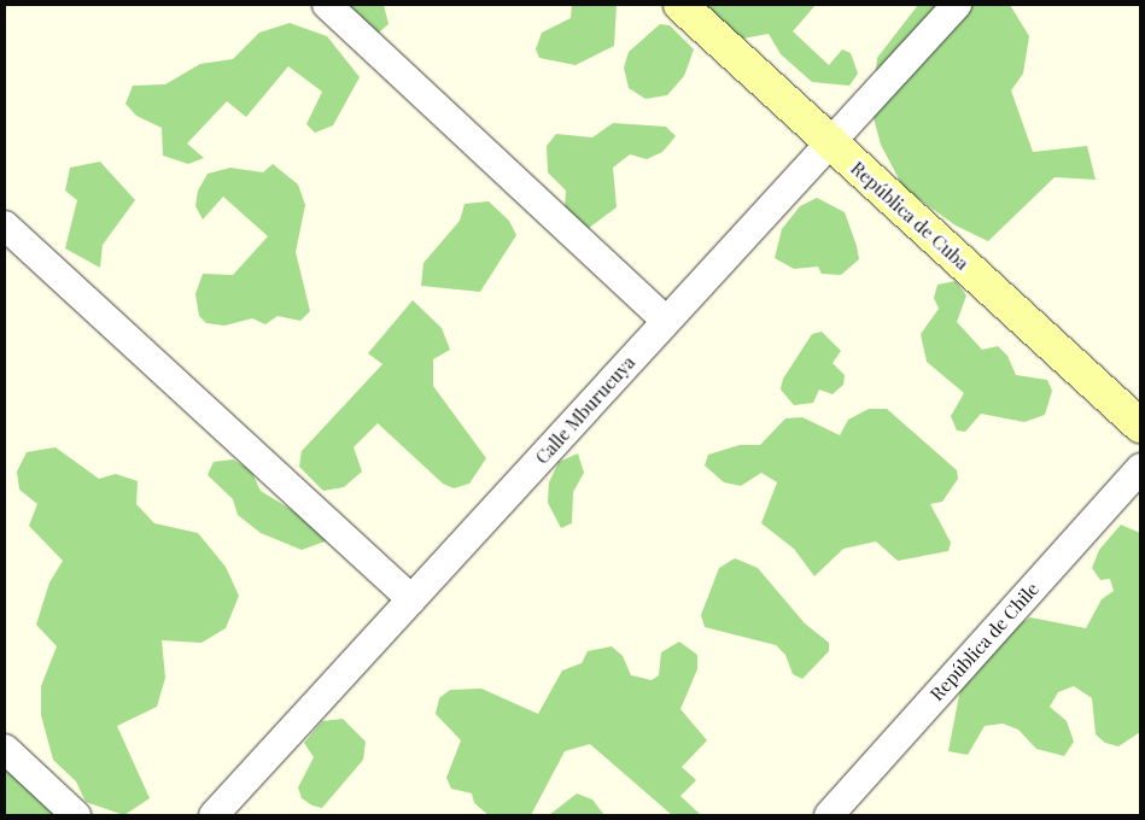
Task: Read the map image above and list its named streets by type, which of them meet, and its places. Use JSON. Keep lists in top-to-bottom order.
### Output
{
  "streets": {
    "main road": ["República de Cuba"],
    "street": ["Calle Mburucuya", "República de Chile"]
  },
  "crossings": [
    ["República de Cuba", "Calle Mburucuya"]
  ]
}
